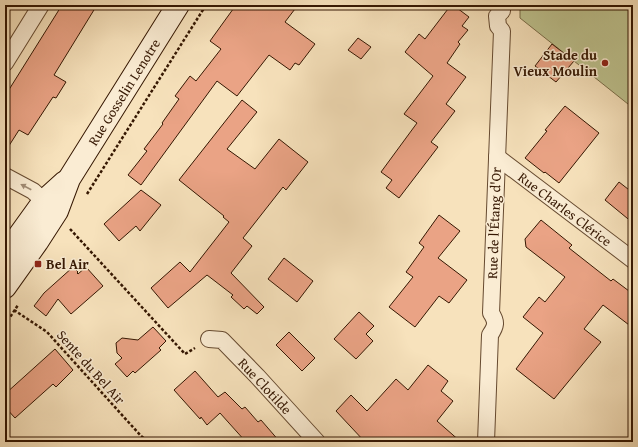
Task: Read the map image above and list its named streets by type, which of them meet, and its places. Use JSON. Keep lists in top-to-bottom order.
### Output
{
  "streets": {
    "main road": ["Rue Gosselin Lenotre"],
    "street": ["Rue Charles Clérice", "Rue de l'Étang d'Or", "Rue Clotilde"],
    "path": ["Sente du Bel Air"]
  },
  "crossings": [
    ["Rue Charles Clérice", "Rue de l'Étang d'Or"]
  ],
  "places": {
    "other": ["Stade du Vieux Moulin"],
    "transit": ["Bel Air"]
  }
}
